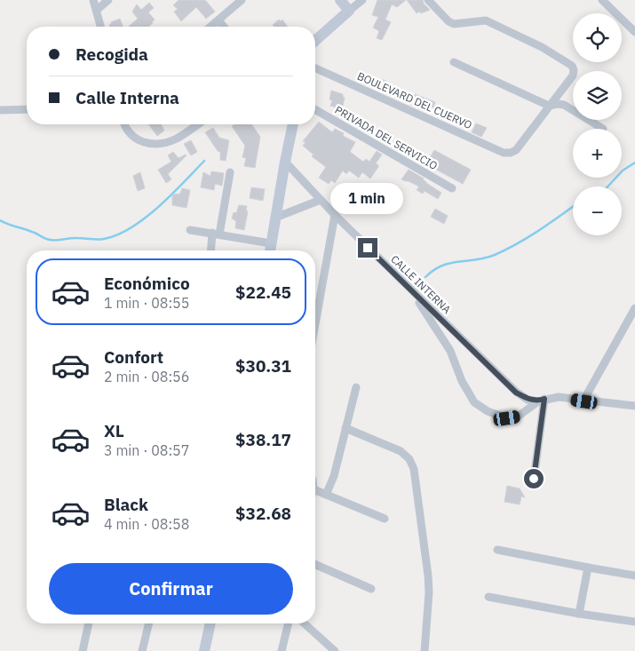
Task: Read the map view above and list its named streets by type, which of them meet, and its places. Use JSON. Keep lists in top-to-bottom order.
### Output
{
  "streets": {
    "street": ["BOULEVARD DEL CUERVO", "PRIVADA DEL SERVICIO", "CALLE INTERNA"]
  },
  "page": {
    "map_buttons": ["+", "−"],
    "banner": ["Recogida", "Calle Interna"],
    "bubble": "1 min",
    "list": [
      {
        "name": "Económico",
        "note": "1 min · 08:55",
        "value": "$22.45"
      },
      {
        "name": "Confort",
        "note": "2 min · 08:56",
        "value": "$30.31"
      },
      {
        "name": "XL",
        "note": "3 min · 08:57",
        "value": "$38.17"
      },
      {
        "name": "Black",
        "note": "4 min · 08:58",
        "value": "$32.68"
      }
    ],
    "buttons": "Confirmar"
  }
}
